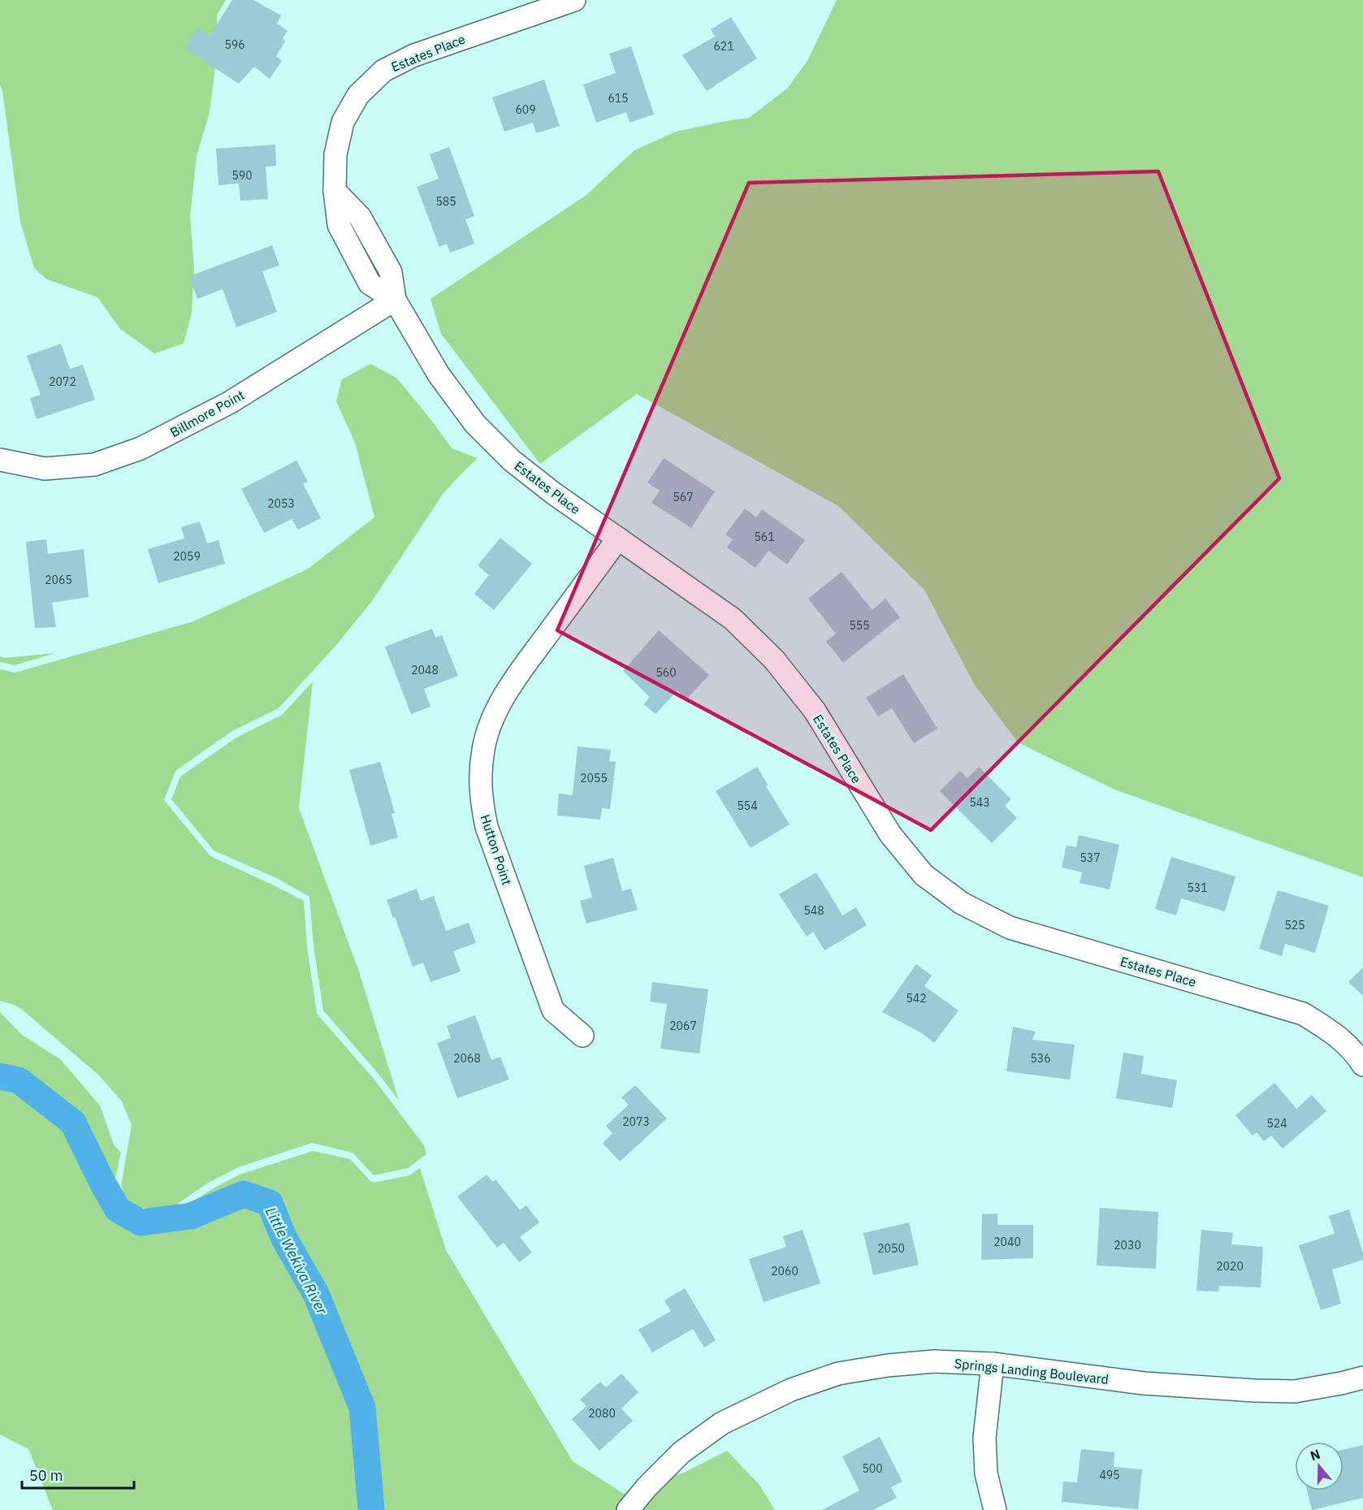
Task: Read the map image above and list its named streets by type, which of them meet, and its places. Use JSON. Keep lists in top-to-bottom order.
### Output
{
  "streets": {
    "street": [
      "Estates Place",
      "Billmore Point",
      "Hutton Point",
      "Springs Landing Boulevard"
    ]
  },
  "crossings": [
    ["Estates Place", "Billmore Point"],
    ["Estates Place", "Hutton Point"]
  ],
  "water": ["Little Wekiva River"],
  "house_numbers": [
    "596",
    "621",
    "615",
    "609",
    "590",
    "585",
    "2072",
    "567",
    "2053",
    "561",
    "2059",
    "2065",
    "555",
    "2048",
    "560",
    "2055",
    "543",
    "554",
    "537",
    "531",
    "548",
    "525",
    "542",
    "2067",
    "2068",
    "536",
    "2073",
    "524",
    "2040",
    "2030",
    "2050",
    "2020",
    "2060",
    "2080",
    "500",
    "495"
  ],
  "scale_bar": "50 m",
  "north": "top"
}
